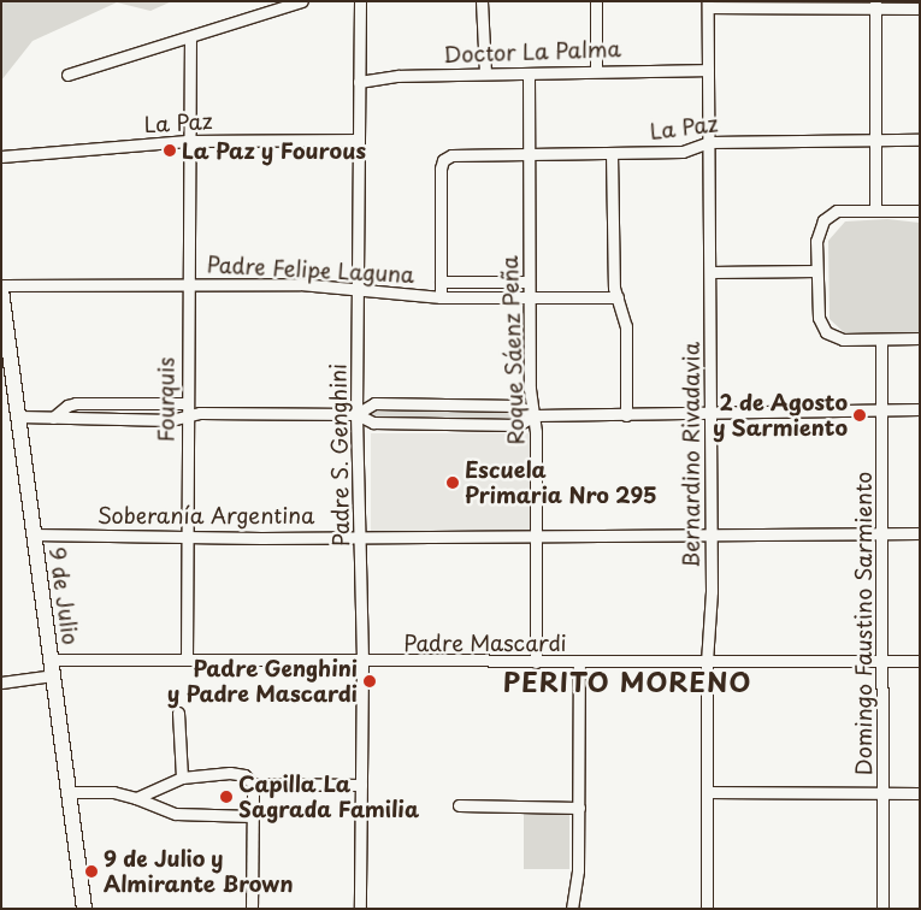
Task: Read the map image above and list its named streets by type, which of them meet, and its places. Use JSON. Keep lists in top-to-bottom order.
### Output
{
  "streets": {
    "street": [
      "Doctor La Palma",
      "La Paz",
      "Padre Felipe Laguna",
      "Roque Sáenz Peña",
      "Fourquis",
      "Padre S. Genghini",
      "Bernardino Rivadavia",
      "Soberanía Argentina",
      "9 de Julio",
      "Domingo Faustino Sarmiento",
      "Padre Mascardi"
    ]
  },
  "crossings": [
    ["Doctor La Palma", "Roque Sáenz Peña"],
    ["Doctor La Palma", "Padre S. Genghini"],
    ["Doctor La Palma", "Bernardino Rivadavia"],
    ["La Paz", "Padre Felipe Laguna"],
    ["La Paz", "Roque Sáenz Peña"],
    ["La Paz", "Fourquis"],
    ["La Paz", "Padre S. Genghini"],
    ["La Paz", "Bernardino Rivadavia"],
    ["Padre Felipe Laguna", "Roque Sáenz Peña"],
    ["Padre Felipe Laguna", "Fourquis"],
    ["Padre Felipe Laguna", "Padre S. Genghini"],
    ["Padre Felipe Laguna", "9 de Julio"],
    ["Roque Sáenz Peña", "Soberanía Argentina"],
    ["Roque Sáenz Peña", "Padre Mascardi"],
    ["Fourquis", "Soberanía Argentina"],
    ["Fourquis", "Padre Mascardi"],
    ["Padre S. Genghini", "Soberanía Argentina"],
    ["Padre S. Genghini", "Padre Mascardi"],
    ["Bernardino Rivadavia", "Soberanía Argentina"],
    ["Bernardino Rivadavia", "Padre Mascardi"],
    ["Soberanía Argentina", "9 de Julio"],
    ["Soberanía Argentina", "Domingo Faustino Sarmiento"],
    ["9 de Julio", "Padre Mascardi"],
    ["Domingo Faustino Sarmiento", "Padre Mascardi"]
  ],
  "districts": ["PERITO MORENO"],
  "places": [
    "La Paz y Fourous",
    "2 de Agosto y Sarmiento",
    "Escuela Primaria Nro 295",
    "Padre Genghini y Padre Mascardi",
    "Capilla La Sagrada Familia",
    "9 de Julio y Almirante Brown"
  ]
}
